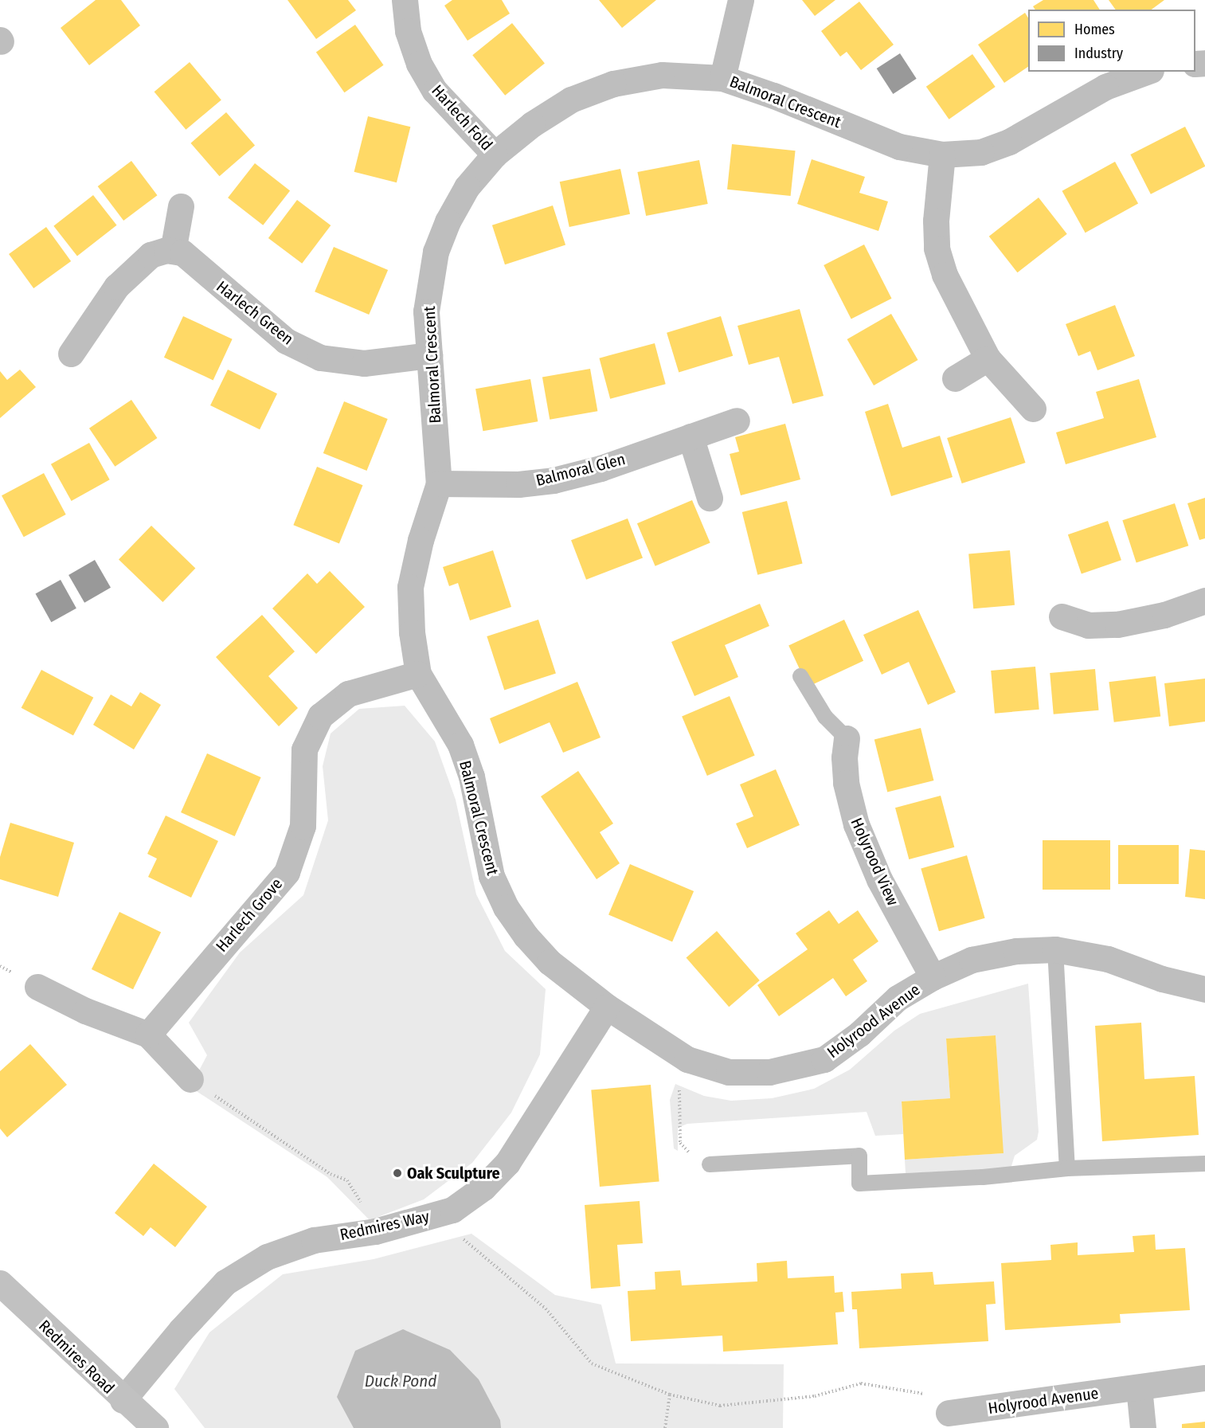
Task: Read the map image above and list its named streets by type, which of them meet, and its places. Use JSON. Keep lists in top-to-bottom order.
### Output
{
  "streets": {
    "street": [
      "Balmoral Crescent",
      "Harlech Fold",
      "Harlech Green",
      "Balmoral Glen",
      "Holyrood View",
      "Harlech Grove",
      "Holyrood Avenue",
      "Redmires Way",
      "Redmires Road"
    ]
  },
  "crossings": [
    ["Balmoral Crescent", "Harlech Fold"],
    ["Balmoral Crescent", "Harlech Green"],
    ["Balmoral Crescent", "Balmoral Glen"],
    ["Balmoral Crescent", "Harlech Grove"],
    ["Balmoral Crescent", "Holyrood Avenue"],
    ["Balmoral Crescent", "Redmires Way"],
    ["Holyrood View", "Holyrood Avenue"],
    ["Holyrood Avenue", "Redmires Way"],
    ["Redmires Way", "Redmires Road"]
  ],
  "water": ["Duck Pond"],
  "places": ["Oak Sculpture"],
  "legend": ["Homes", "Industry"]
}
